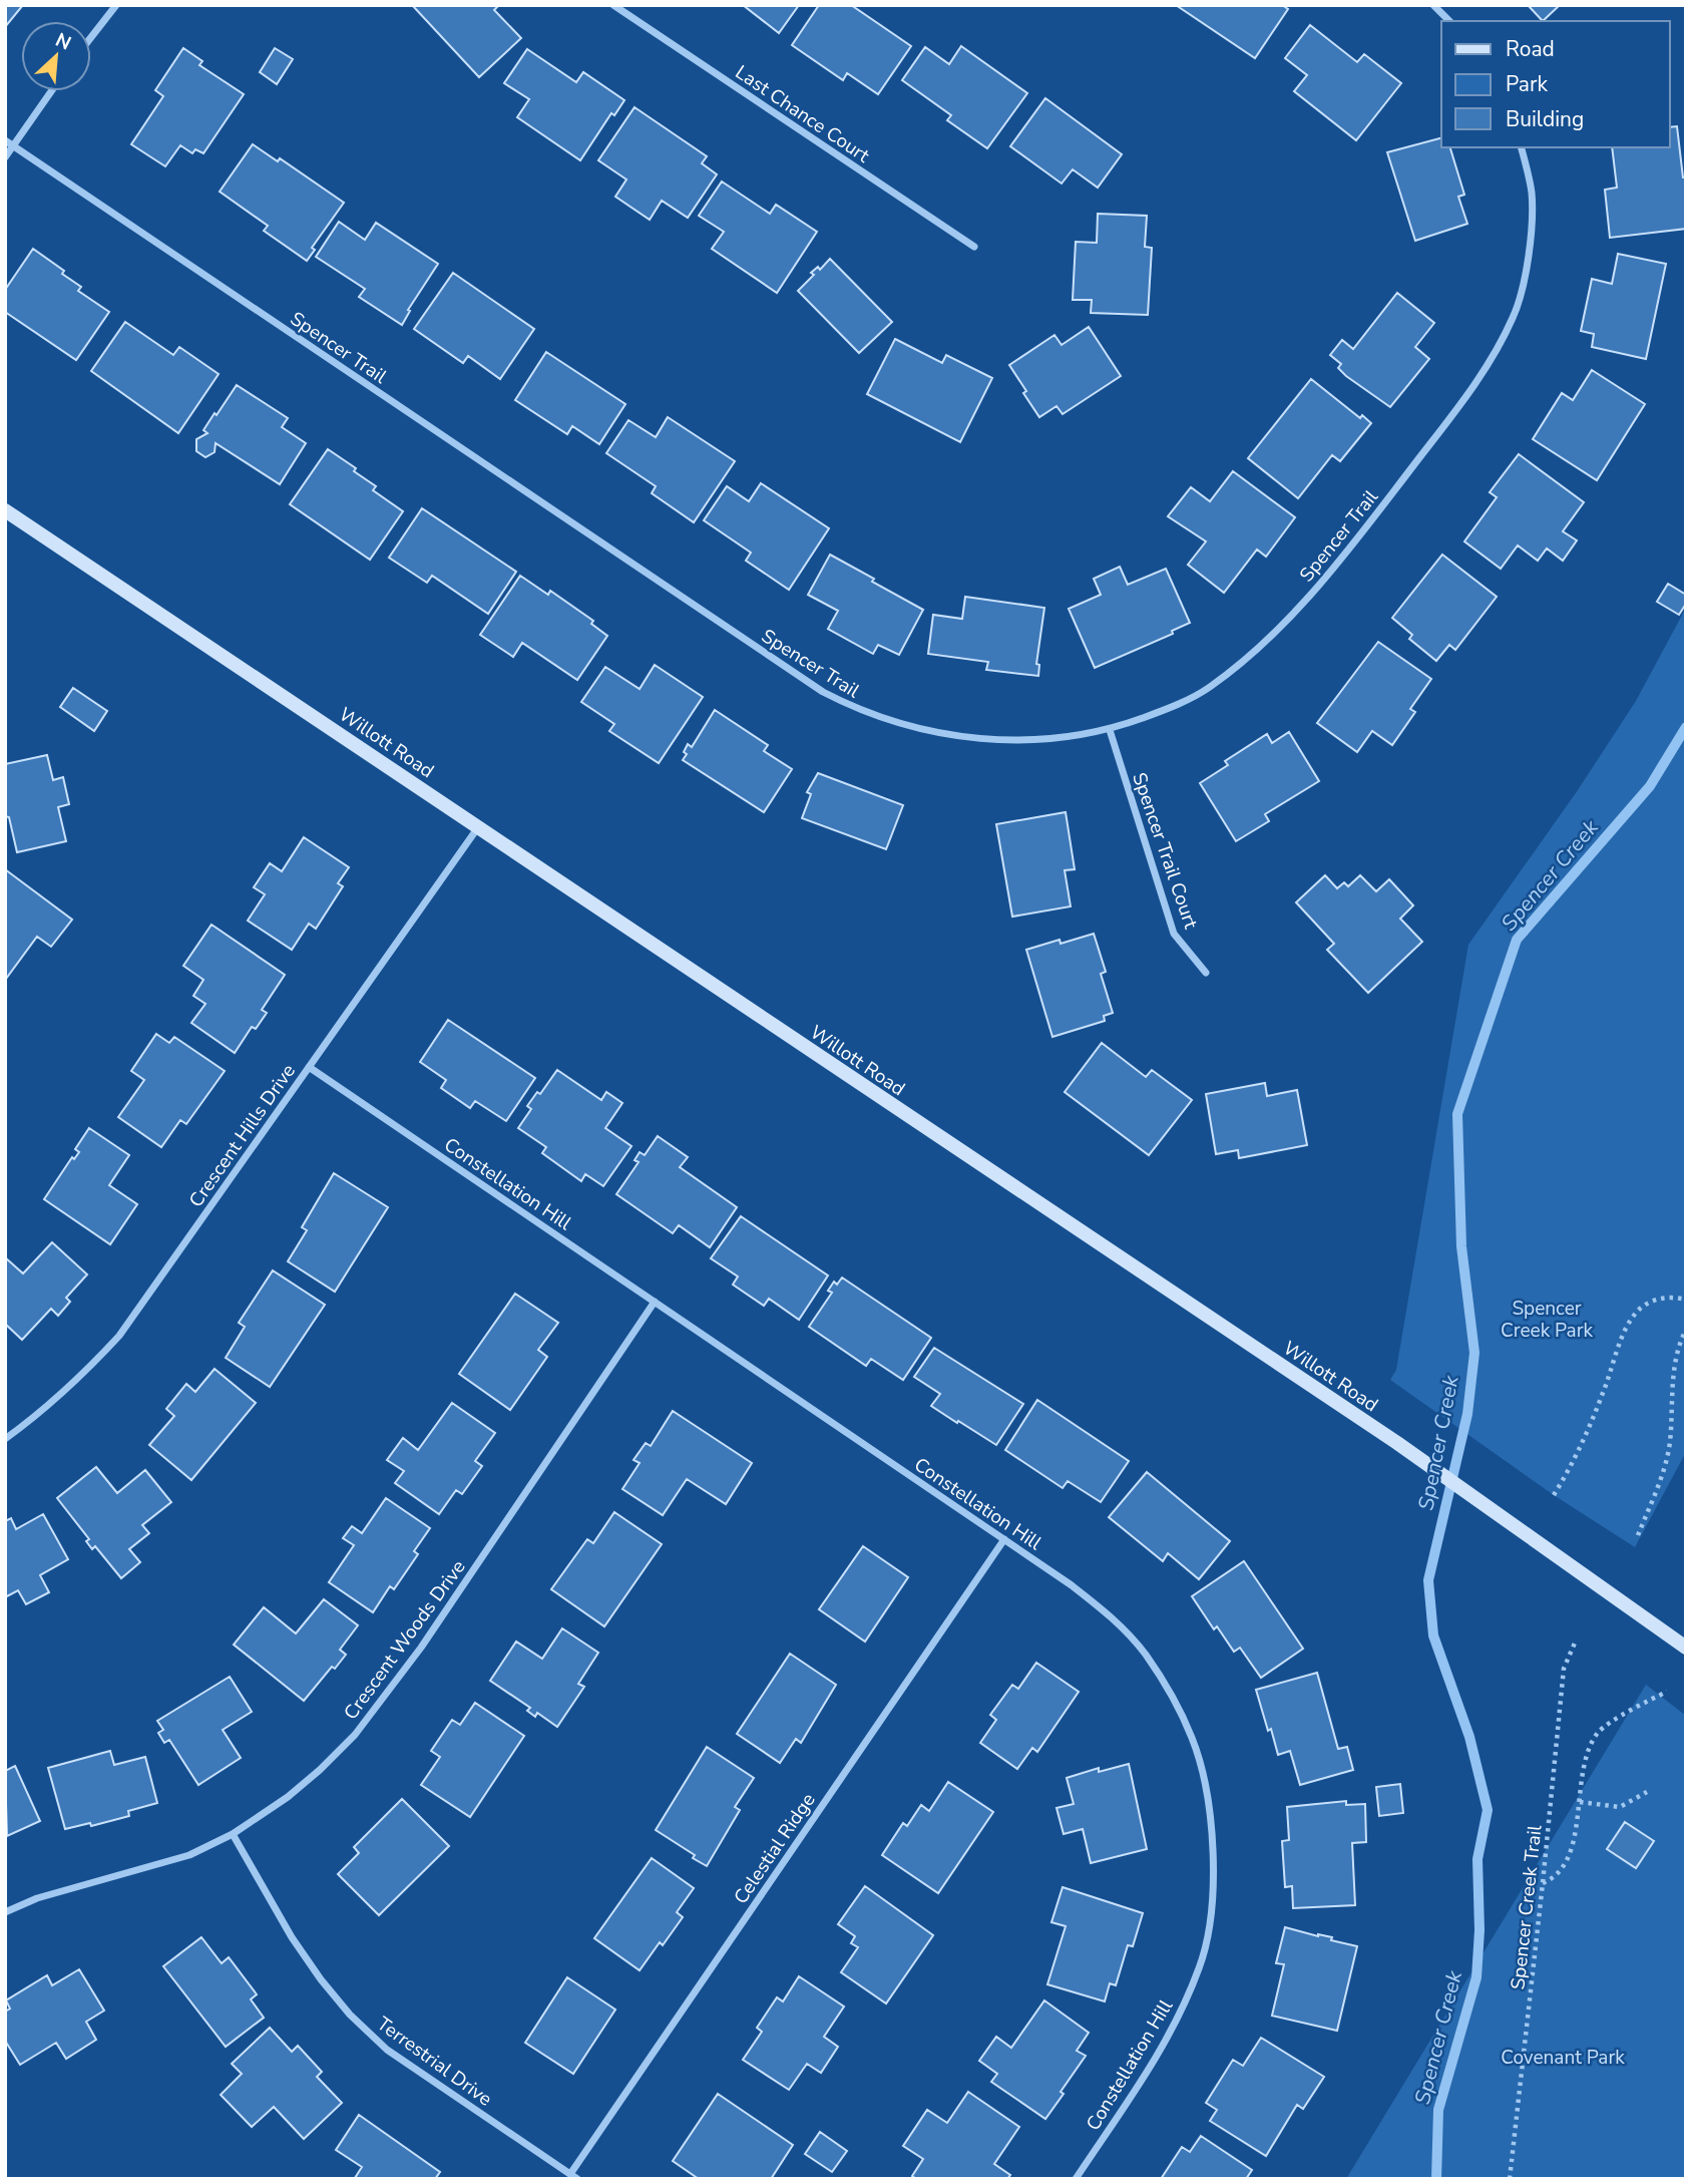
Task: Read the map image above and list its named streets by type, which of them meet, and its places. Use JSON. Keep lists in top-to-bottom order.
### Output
{
  "streets": {
    "main road": ["Willott Road"],
    "street": [
      "Last Chance Court",
      "Spencer Trail",
      "Spencer Trail Court",
      "Crescent Hills Drive",
      "Constellation Hill",
      "Crescent Woods Drive",
      "Celestial Ridge",
      "Terrestrial Drive"
    ],
    "path": ["Spencer Creek Trail"]
  },
  "crossings": [
    ["Spencer Trail", "Spencer Trail Court"],
    ["Willott Road", "Crescent Hills Drive"],
    ["Crescent Hills Drive", "Constellation Hill"],
    ["Constellation Hill", "Crescent Woods Drive"],
    ["Constellation Hill", "Celestial Ridge"],
    ["Crescent Woods Drive", "Terrestrial Drive"],
    ["Celestial Ridge", "Terrestrial Drive"]
  ],
  "water": ["Spencer Creek"],
  "parks": ["Spencer Creek Park", "Covenant Park"],
  "legend": ["Road", "Park", "Building"],
  "north": "top right"
}
